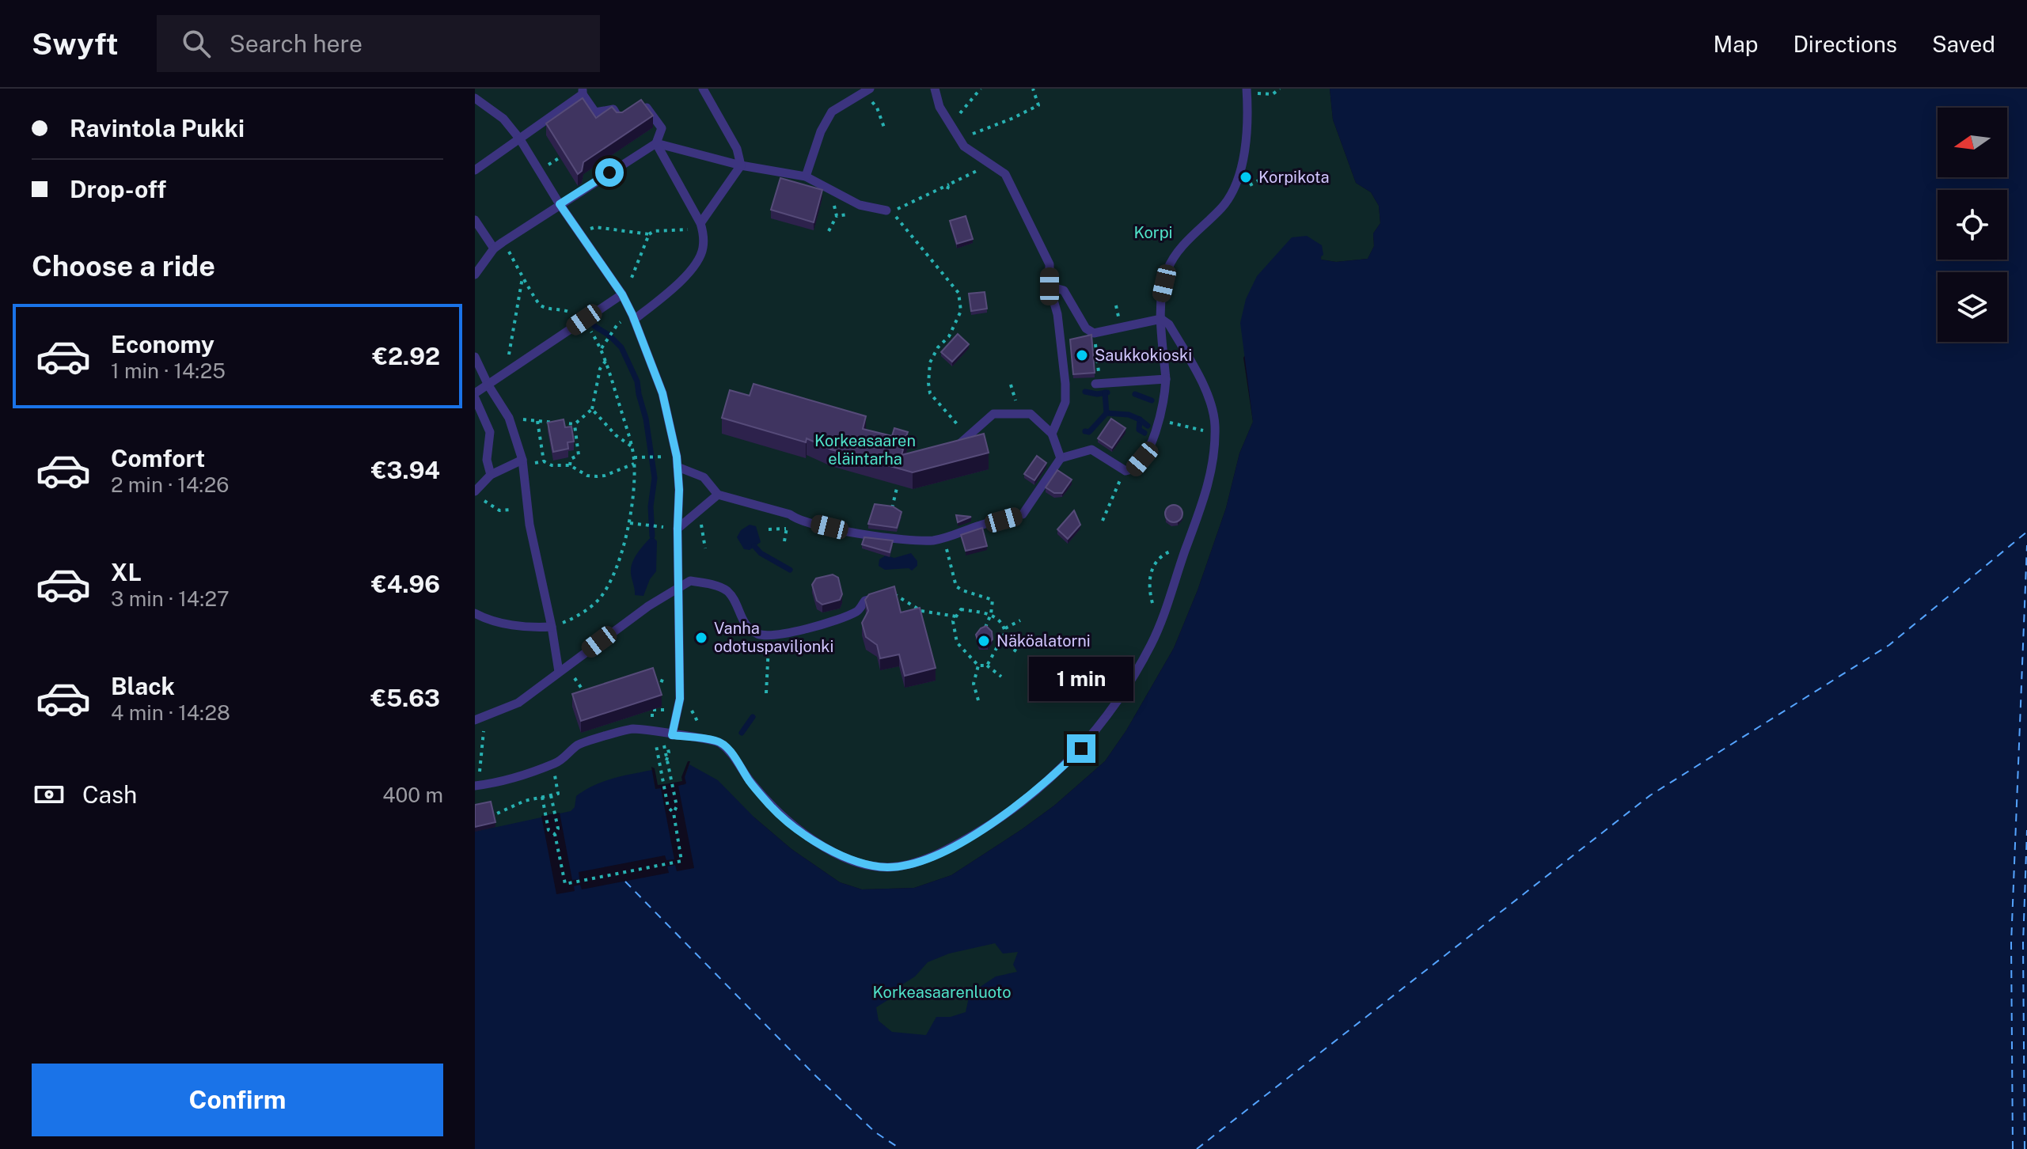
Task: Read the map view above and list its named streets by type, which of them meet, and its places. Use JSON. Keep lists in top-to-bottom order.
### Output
{
  "parks": ["Korpi", "Korkeasaaren eläintarha", "Korkeasaarenluoto"],
  "places": [
    "Korpikota",
    "Saukkokioski",
    "Vanha odotuspaviljonki",
    "Näköalatorni"
  ],
  "north": "left",
  "page": {
    "header": "Swyft",
    "search": "Search here",
    "nav": ["Map", "Directions", "Saved"],
    "banner": ["Ravintola Pukki", "Drop-off"],
    "heading": "Choose a ride",
    "list": [
      {
        "name": "Economy",
        "note": "1 min · 14:25",
        "value": "€2.92"
      },
      {
        "name": "Comfort",
        "note": "2 min · 14:26",
        "value": "€3.94"
      },
      {
        "name": "XL",
        "note": "3 min · 14:27",
        "value": "€4.96"
      },
      {
        "name": "Black",
        "note": "4 min · 14:28",
        "value": "€5.63"
      }
    ],
    "bubble": "1 min",
    "pay": ["Cash", "400 m"],
    "buttons": "Confirm"
  }
}
